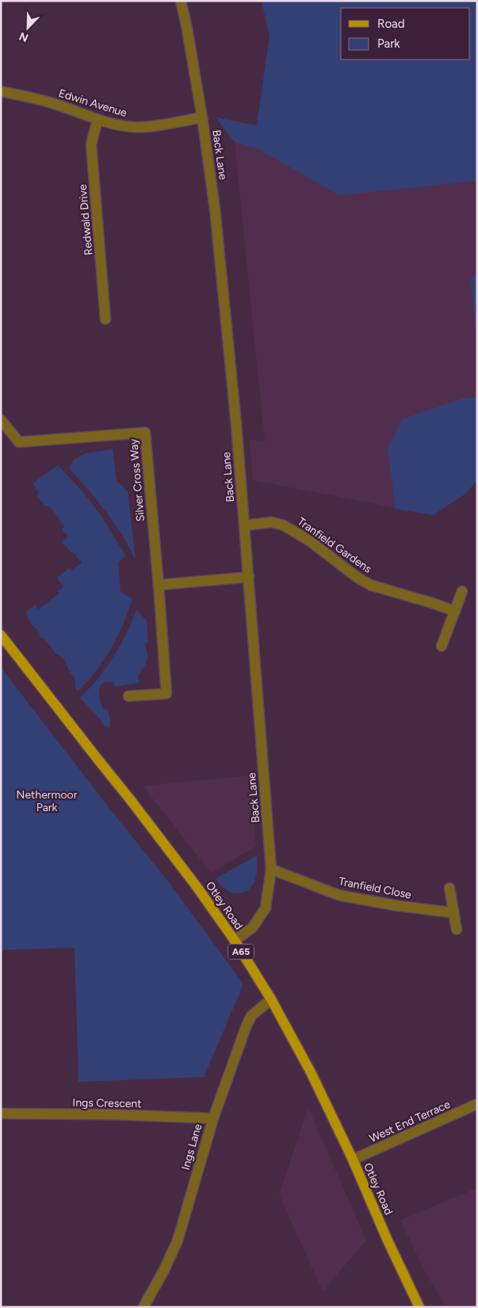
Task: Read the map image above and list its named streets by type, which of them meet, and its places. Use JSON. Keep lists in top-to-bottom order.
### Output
{
  "streets": {
    "main road": ["Otley Road", "A65"],
    "street": [
      "Edwin Avenue",
      "Back Lane",
      "Redwald Drive",
      "Silver Cross Way",
      "Tranfield Gardens",
      "Tranfield Close",
      "Ings Crescent",
      "West End Terrace",
      "Ings Lane"
    ]
  },
  "crossings": [
    ["Edwin Avenue", "Back Lane"],
    ["Edwin Avenue", "Redwald Drive"],
    ["Back Lane", "Tranfield Gardens"],
    ["Back Lane", "Tranfield Close"],
    ["Back Lane", "Otley Road"],
    ["Otley Road", "West End Terrace"],
    ["Otley Road", "Ings Lane"],
    ["Ings Crescent", "Ings Lane"]
  ],
  "parks": ["Nethermoor Park"],
  "legend": ["Road", "Park"],
  "north": "bottom left"
}
